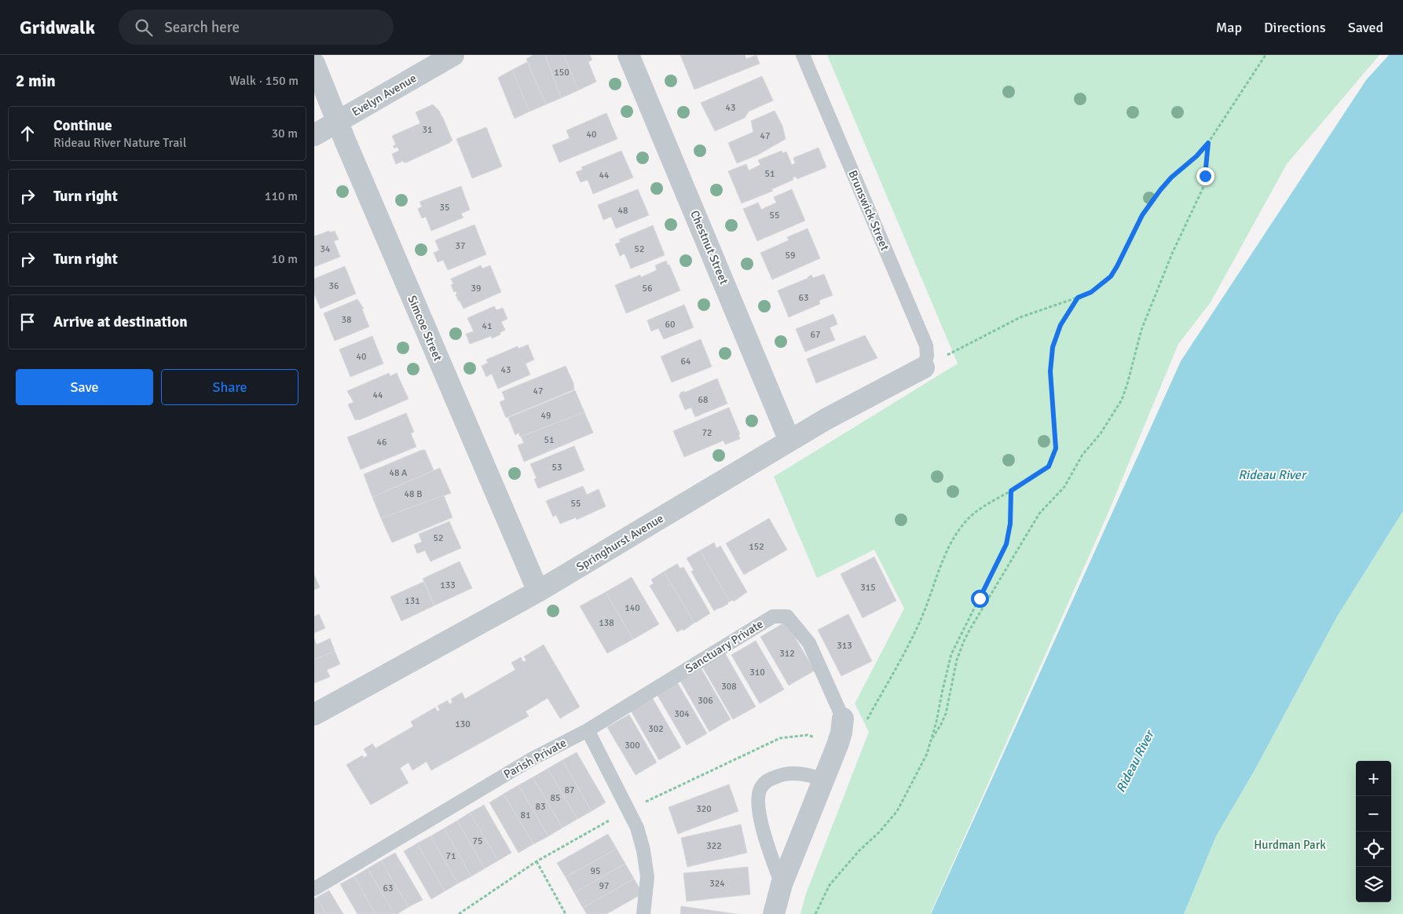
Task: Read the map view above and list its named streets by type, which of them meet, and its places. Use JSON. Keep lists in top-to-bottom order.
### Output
{
  "streets": {
    "street": [
      "Evelyn Avenue",
      "Chestnut Street",
      "Simcoe Street",
      "Springhurst Avenue"
    ],
    "lane": ["Brunswick Street", "Sanctuary Private", "Parish Private"]
  },
  "crossings": [
    ["Evelyn Avenue", "Simcoe Street"],
    ["Brunswick Street", "Springhurst Avenue"],
    ["Chestnut Street", "Springhurst Avenue"],
    ["Simcoe Street", "Springhurst Avenue"],
    ["Sanctuary Private", "Parish Private"]
  ],
  "water": ["Rideau River"],
  "parks": ["Hurdman Park"],
  "house_numbers": [
    "150",
    "43",
    "31",
    "40",
    "47",
    "51",
    "44",
    "35",
    "48",
    "55",
    "37",
    "34",
    "52",
    "59",
    "36",
    "39",
    "56",
    "63",
    "38",
    "60",
    "41",
    "67",
    "40",
    "64",
    "43",
    "47",
    "44",
    "68",
    "49",
    "72",
    "51",
    "46",
    "53",
    "48 A",
    "48 B",
    "55",
    "52",
    "152",
    "133",
    "315",
    "131",
    "140",
    "138",
    "313",
    "312",
    "310",
    "308",
    "306",
    "304",
    "130",
    "302",
    "300",
    "87",
    "85",
    "83",
    "320",
    "81",
    "75",
    "322",
    "71",
    "95",
    "324",
    "97",
    "63"
  ],
  "page": {
    "header": "Gridwalk",
    "search": "Search here",
    "nav": ["Map", "Directions", "Saved"],
    "heading": ["2 min", "Walk · 150 m"],
    "list": [
      ["Continue", "Rideau River Nature Trail", "30 m"],
      ["Turn right", "110 m"],
      ["Turn right", "10 m"],
      "Arrive at destination"
    ],
    "buttons": ["Save", "Share"],
    "map_buttons": ["+", "−"]
  }
}
